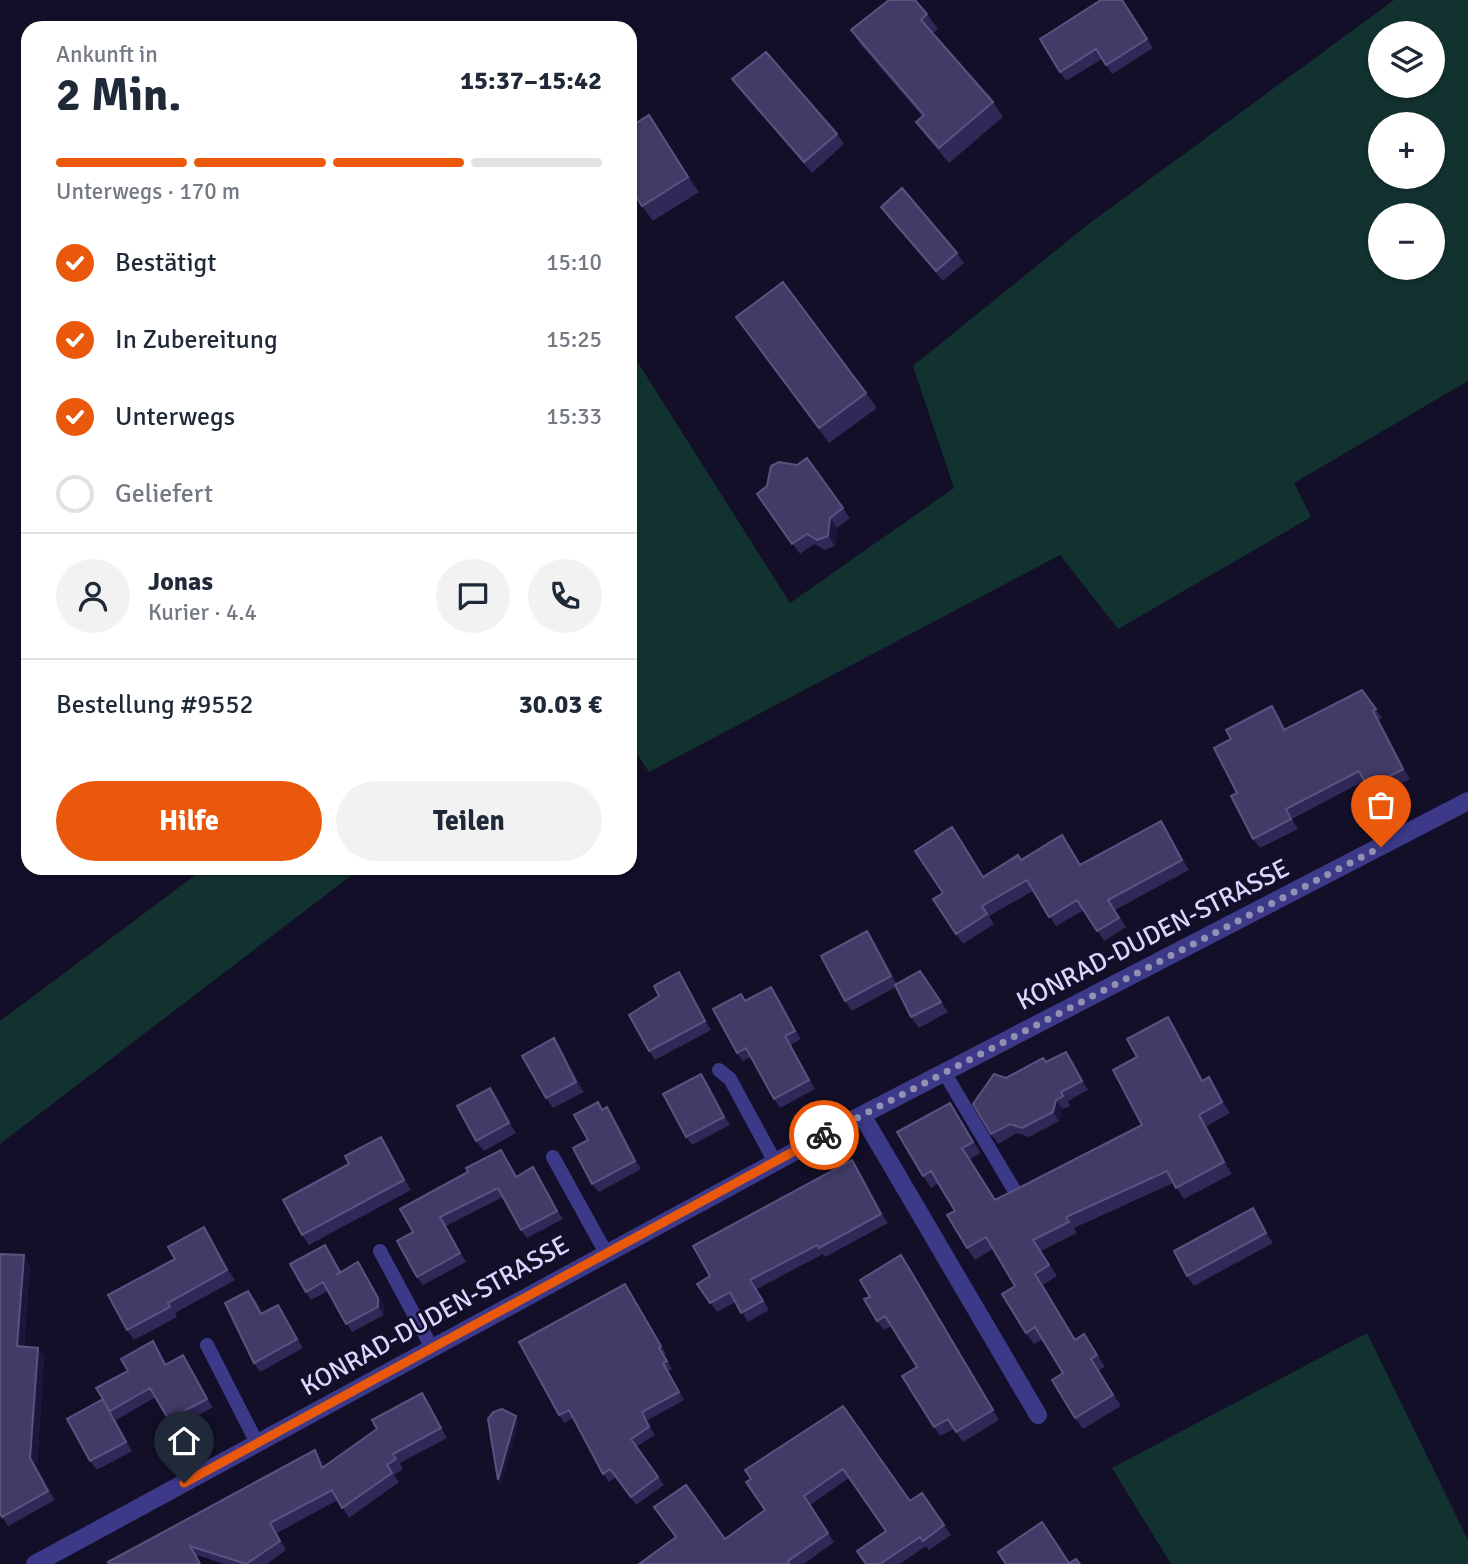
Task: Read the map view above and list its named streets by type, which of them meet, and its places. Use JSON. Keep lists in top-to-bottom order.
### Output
{
  "streets": {
    "street": ["KONRAD-DUDEN-STRASSE"]
  },
  "page": {
    "map_buttons": ["+", "−"],
    "heading": ["2 Min.", "Ankunft in", "15:37–15:42"],
    "panel": [
      "Jonas",
      "Kurier · 4.4",
      "Bestellung #9552",
      "30.03 €"
    ],
    "bar": "Unterwegs · 170 m",
    "list": [
      ["Bestätigt", "15:10"],
      ["In Zubereitung", "15:25"],
      ["Unterwegs", "15:33"],
      "Geliefert"
    ],
    "buttons": ["Hilfe", "Teilen"]
  }
}
